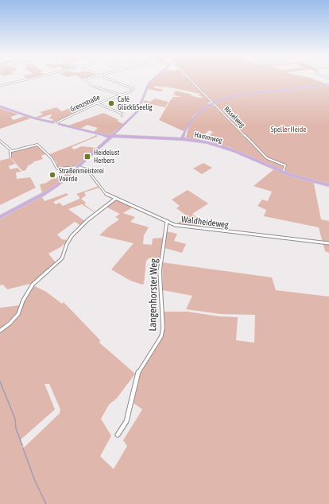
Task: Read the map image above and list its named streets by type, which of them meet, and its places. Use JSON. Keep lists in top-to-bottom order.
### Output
{
  "streets": {
    "main road": ["Hammweg"],
    "street": [
      "Grenzstraße",
      "Risselweg",
      "Waldheideweg",
      "Langenhorster Weg"
    ]
  },
  "crossings": [
    ["Grenzstraße", "Hammweg"],
    ["Risselweg", "Hammweg"],
    ["Waldheideweg", "Langenhorster Weg"]
  ],
  "parks": ["Speller Heide"],
  "places": {
    "other": ["Café Glück&Seelig", "Straßenmeisterei Voerde"],
    "transit": ["Heidelust Herbers"]
  }
}
